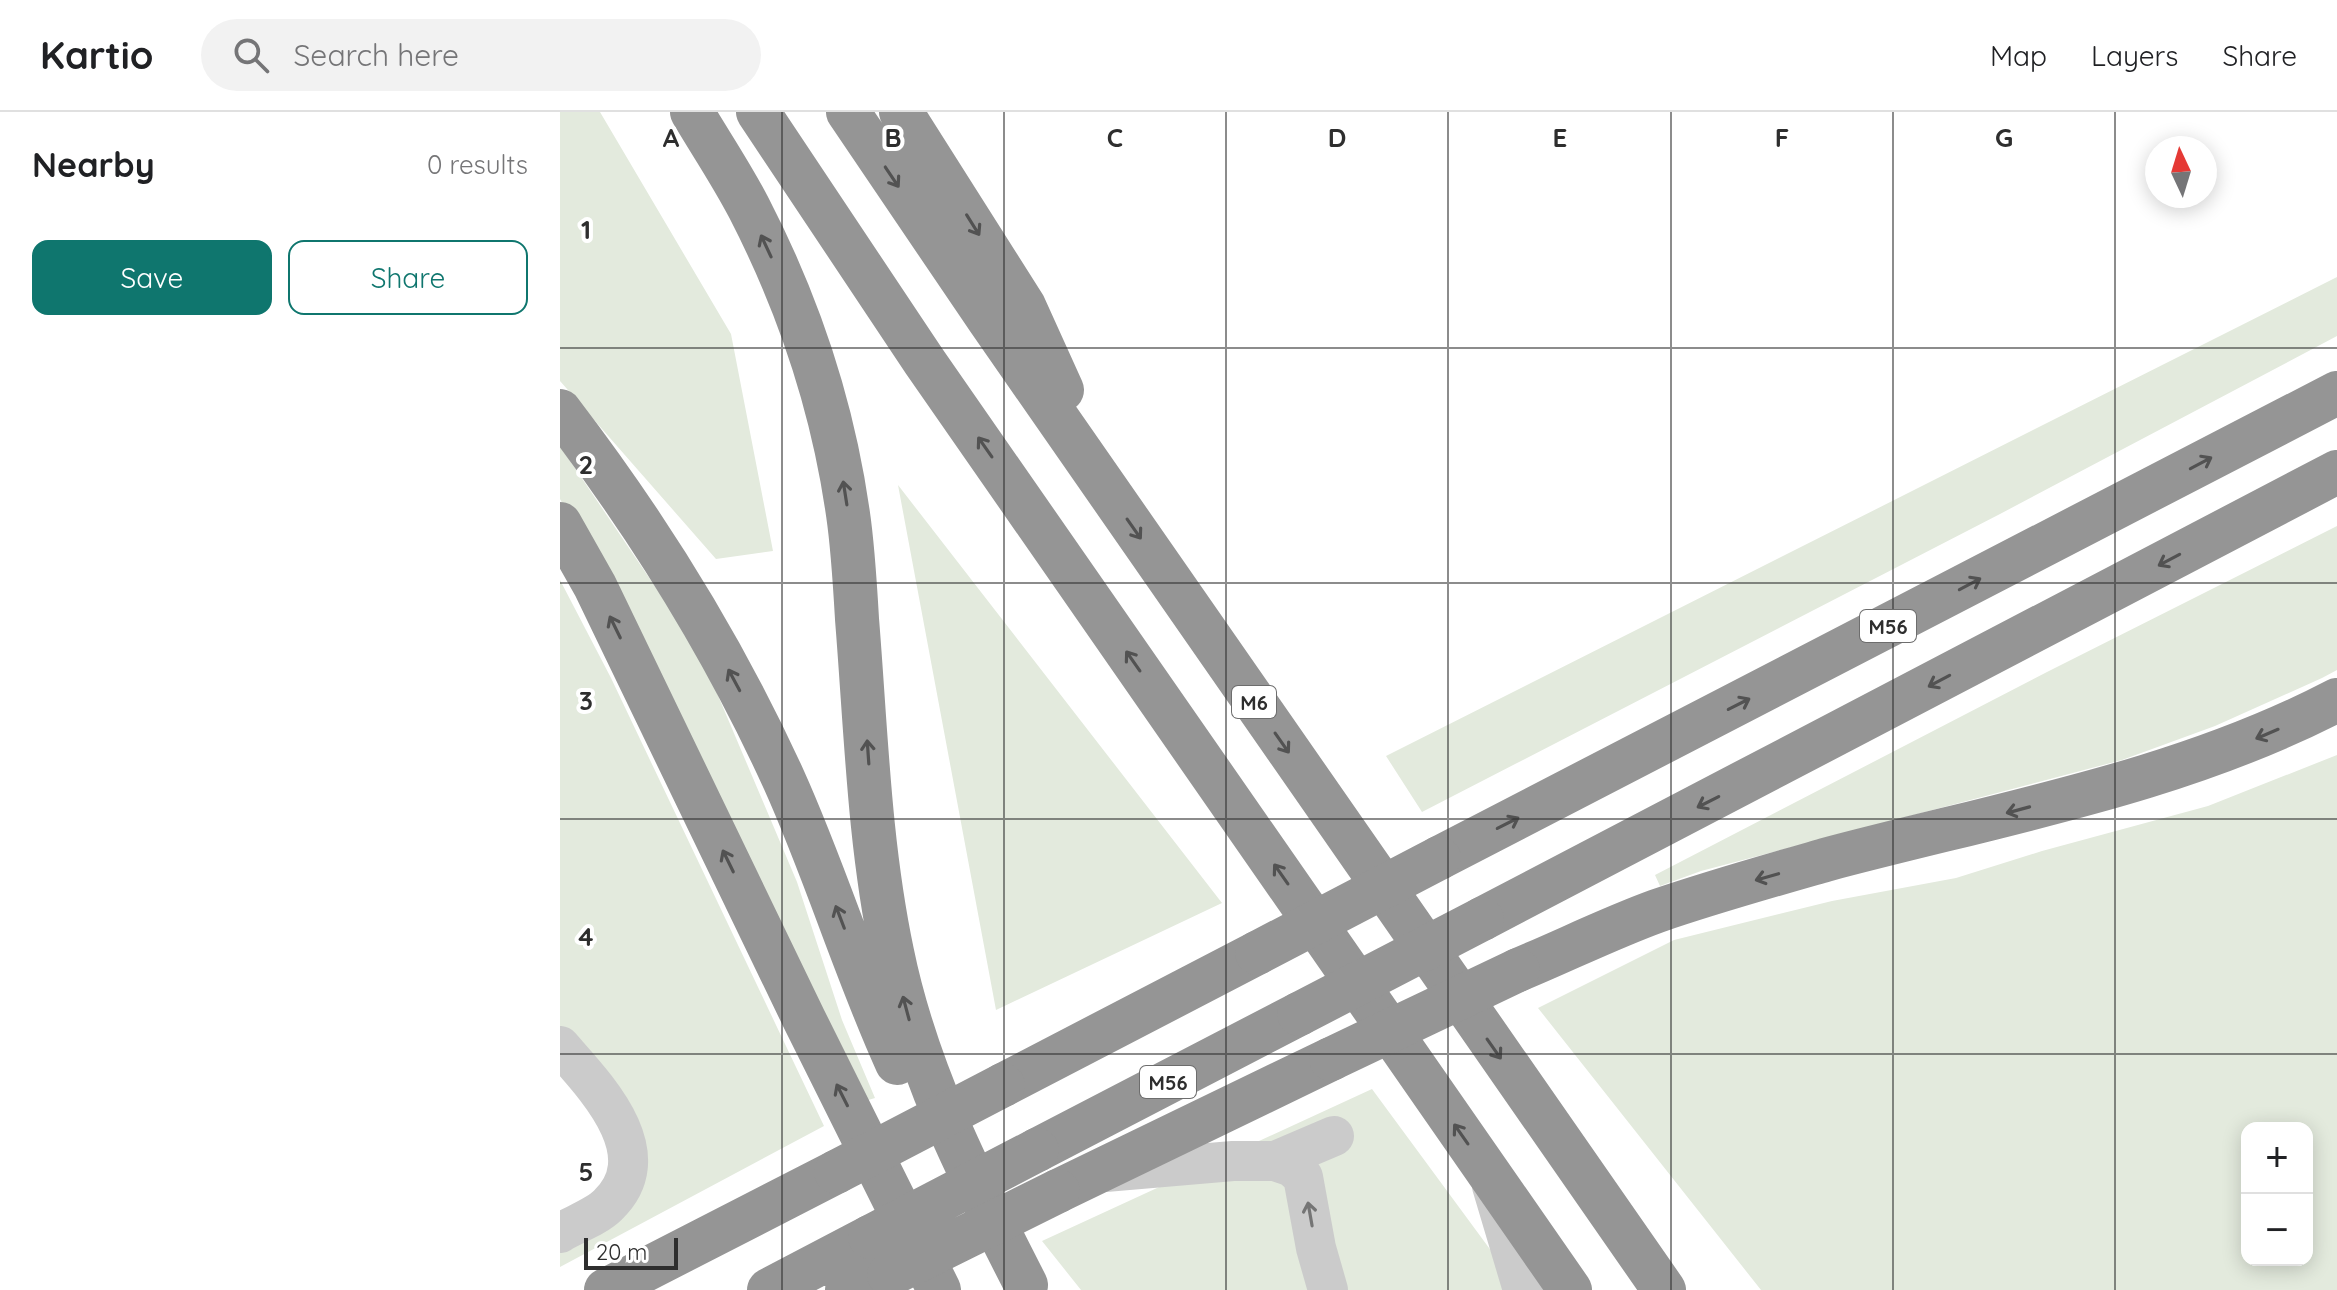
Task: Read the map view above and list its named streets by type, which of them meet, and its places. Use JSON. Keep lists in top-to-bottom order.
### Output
{
  "streets": {
    "highway": ["M56", "M6"]
  },
  "scale_bar": "20 m",
  "north": "top",
  "page": {
    "header": "Kartio",
    "search": "Search here",
    "nav": ["Map", "Layers", "Share"],
    "heading": ["Nearby", "0 results"],
    "buttons": ["Save", "Share"],
    "map_buttons": ["+", "−"],
    "scale": "20 m"
  },
  "grid": {
    "columns": [
      "A",
      "B",
      "C",
      "D",
      "E",
      "F",
      "G"
    ],
    "rows": [
      "1",
      "2",
      "3",
      "4",
      "5"
    ]
  }
}
